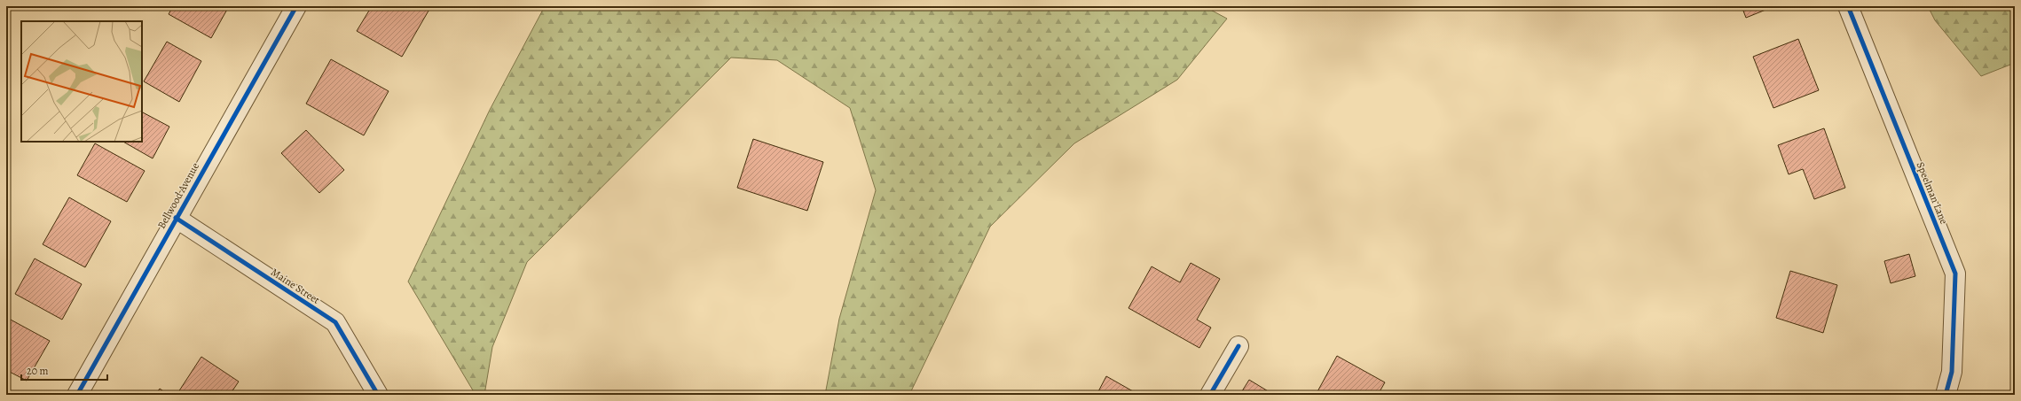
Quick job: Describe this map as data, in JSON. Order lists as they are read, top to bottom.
{
  "streets": {
    "street": ["Speelman Lane", "Bellwood Avenue", "Maine Street"]
  },
  "crossings": [
    ["Bellwood Avenue", "Maine Street"]
  ],
  "scale_bar": "20 m"
}
